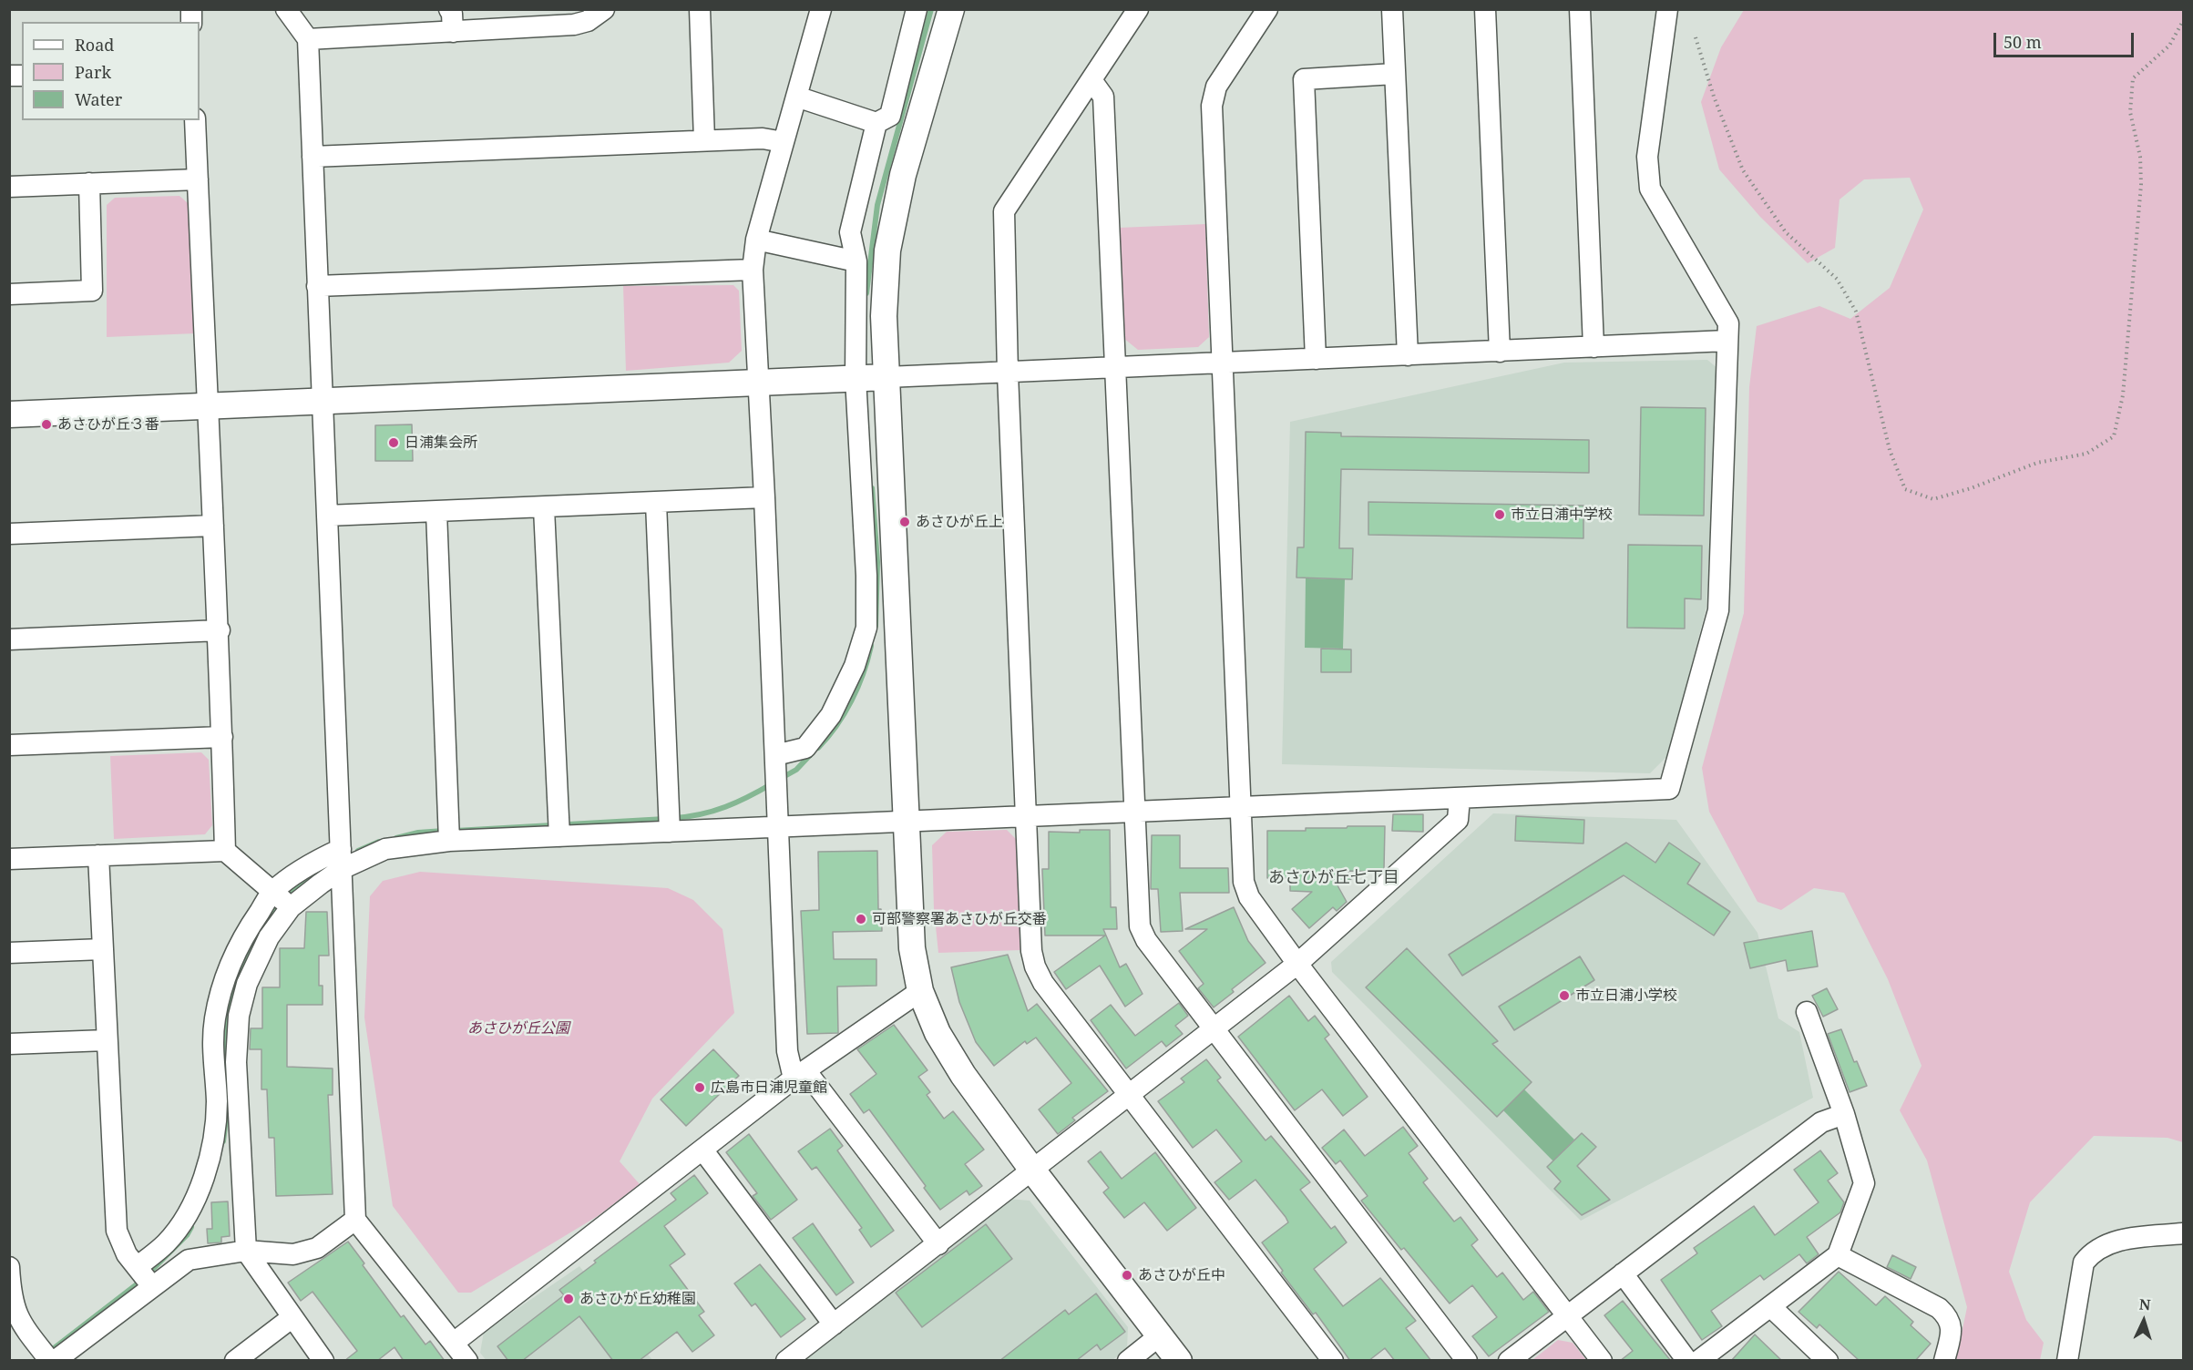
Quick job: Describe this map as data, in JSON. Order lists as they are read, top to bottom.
{
  "districts": ["あさひが丘七丁目"],
  "parks": ["あさひが丘公園"],
  "places": [
    "あさひが丘３番",
    "日浦集会所",
    "市立日浦中学校",
    "あさひが丘上",
    "可部警察署あさひが丘交番",
    "市立日浦小学校",
    "広島市日浦児童館",
    "あさひが丘中",
    "あさひが丘幼稚園"
  ],
  "legend": ["Road", "Park", "Water"],
  "scale_bar": "50 m",
  "north": "top"
}
